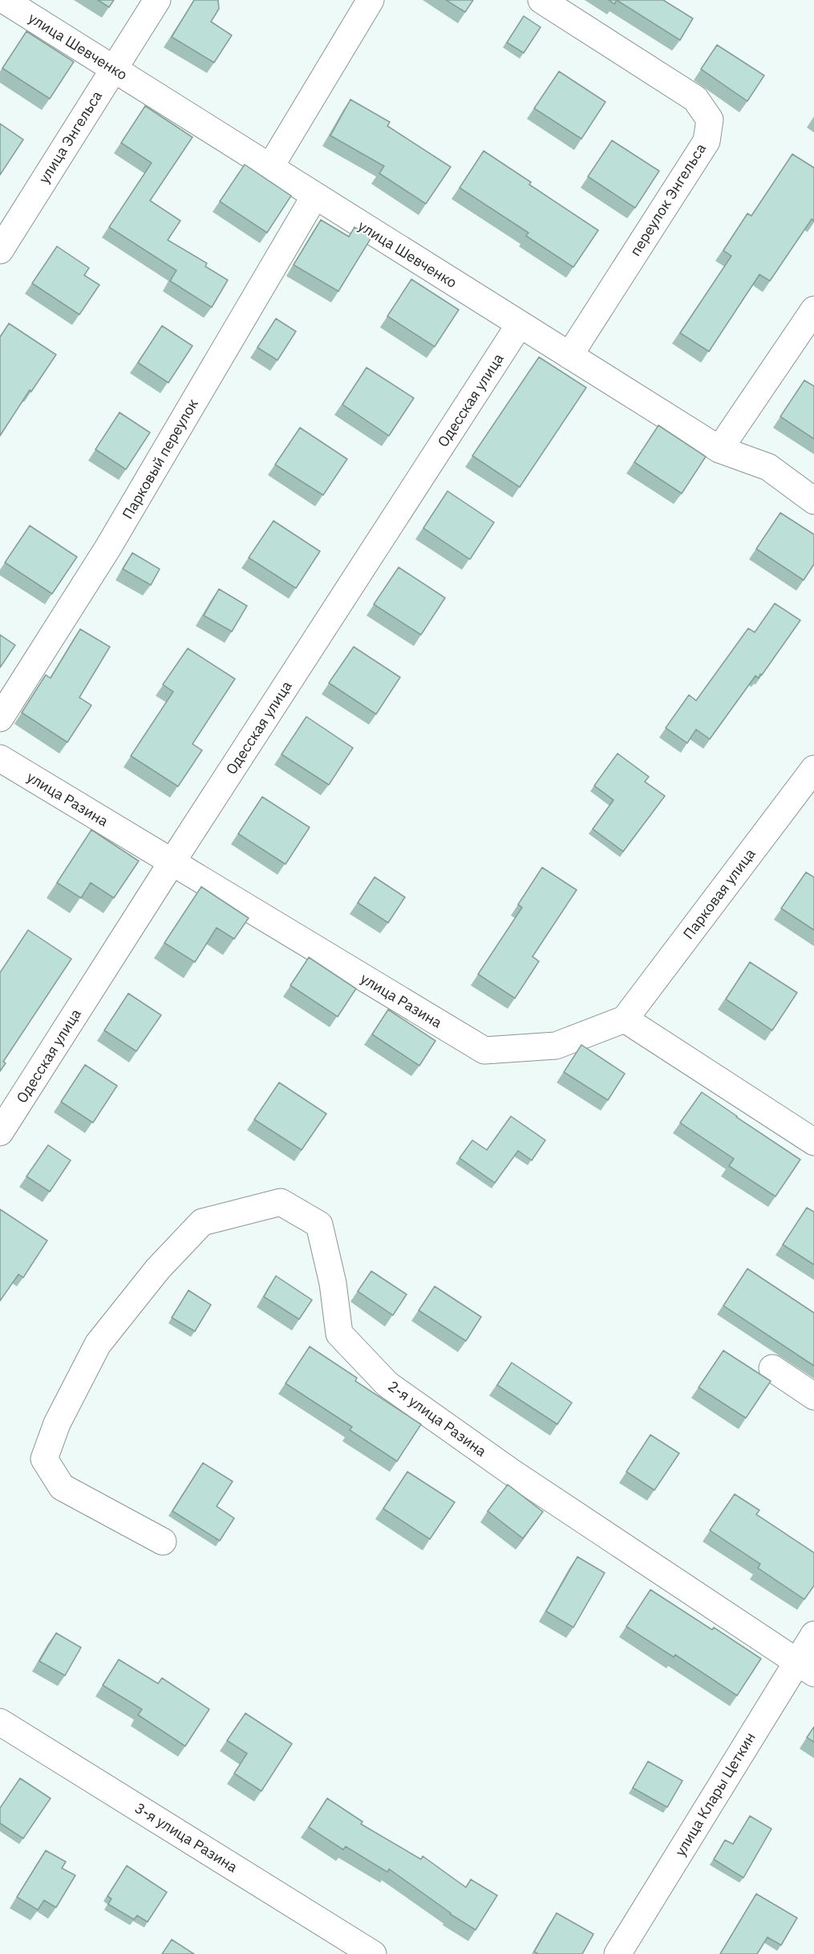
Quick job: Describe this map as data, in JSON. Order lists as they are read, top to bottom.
{
  "streets": {
    "street": [
      "улица Шевченко",
      "улица Энгельса",
      "переулок Энгельса",
      "Одесская улица",
      "Парковый переулок",
      "улица Разина",
      "Парковая улица",
      "2-я улица Разина",
      "улица Клары Цеткин",
      "3-я улица Разина"
    ]
  },
  "crossings": [
    ["улица Шевченко", "улица Энгельса"],
    ["улица Шевченко", "переулок Энгельса"],
    ["улица Шевченко", "Одесская улица"],
    ["улица Шевченко", "Парковый переулок"],
    ["Одесская улица", "улица Разина"],
    ["улица Разина", "Парковая улица"],
    ["2-я улица Разина", "улица Клары Цеткин"]
  ]
}
